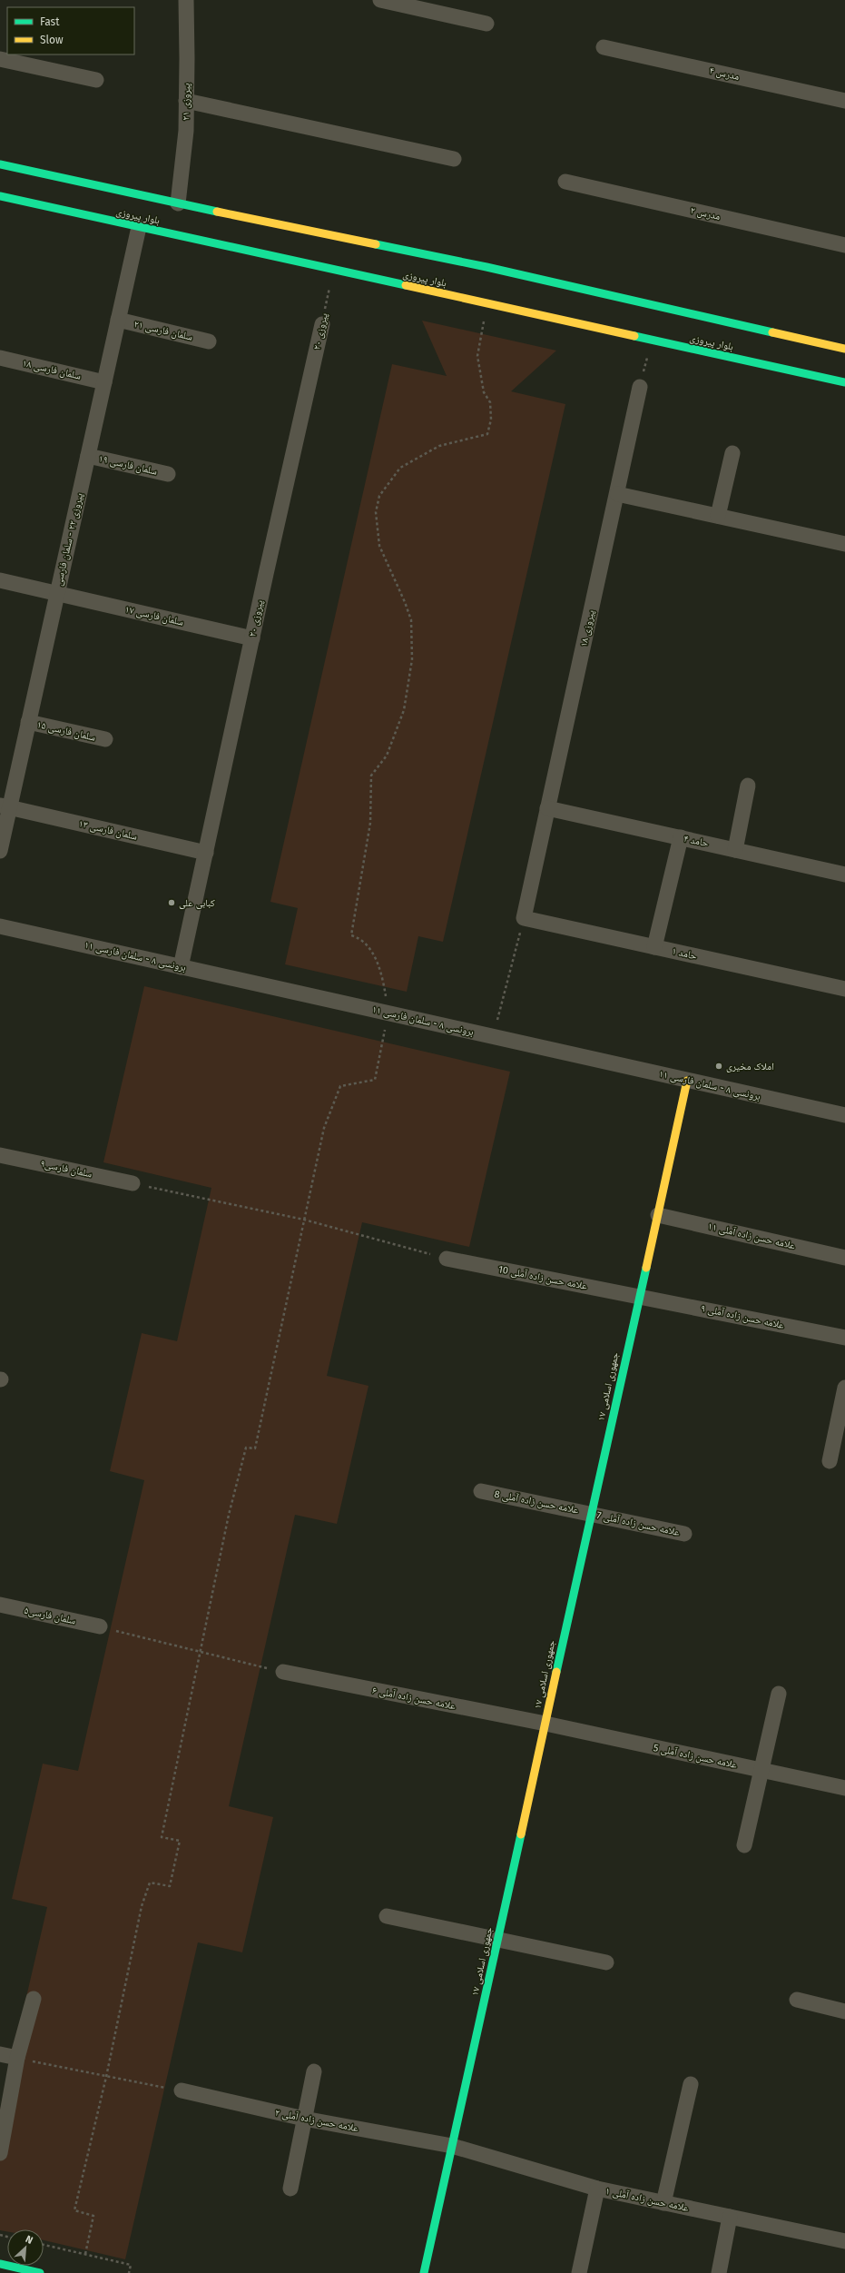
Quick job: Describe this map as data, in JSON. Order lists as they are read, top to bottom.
{
  "streets": {
    "street": [
      "مدرس ۴",
      "پیروزی ۲۱",
      "مدرس ۲",
      "بلوار پیروزی",
      "سلمان فارسی ۲۱",
      "پیروزی ۲۰",
      "سلمان فارسی ۱۸",
      "سلمان فارسی ۱۹",
      "پیروزی ۲۲ - سلمان فارسی",
      "سلمان فارسی ۱۷",
      "پیروزی ۱۸",
      "سلمان فارسی ۱۵",
      "سلمان فارسی ۱۳",
      "حامد ۴",
      "حامد ۱",
      "برونسی ۸ - سلمان فارسی ۱۱",
      "سلمان فارسی۹",
      "علامه حسن زاده آملی ۱۱",
      "علامه حسن زاده آملی 10",
      "علامه حسن زاده آملی ۹",
      "جمهوری اسلامی ۱۷",
      "علامه حسن زاده آملی 8",
      "علامه حسن زاده آملی 7",
      "سلمان فارسی۵",
      "علامه حسن زاده آملی ۶",
      "علامه حسن زاده آملی 5",
      "علامه حسن زاده آملی ۲",
      "علامه حسن زاده آملی ۱"
    ]
  },
  "crossings": [
    ["پیروزی ۲۱", "بلوار پیروزی"],
    ["بلوار پیروزی", "پیروزی ۲۰"],
    ["بلوار پیروزی", "پیروزی ۲۲ - سلمان فارسی"],
    ["سلمان فارسی ۲۱", "پیروزی ۲۲ - سلمان فارسی"],
    ["پیروزی ۲۰", "سلمان فارسی ۱۷"],
    ["پیروزی ۲۰", "سلمان فارسی ۱۳"],
    ["پیروزی ۲۰", "برونسی ۸ - سلمان فارسی ۱۱"],
    ["سلمان فارسی ۱۸", "پیروزی ۲۲ - سلمان فارسی"],
    ["سلمان فارسی ۱۹", "پیروزی ۲۲ - سلمان فارسی"],
    ["پیروزی ۲۲ - سلمان فارسی", "سلمان فارسی ۱۷"],
    ["پیروزی ۲۲ - سلمان فارسی", "سلمان فارسی ۱۵"],
    ["پیروزی ۲۲ - سلمان فارسی", "سلمان فارسی ۱۳"],
    ["پیروزی ۱۸", "حامد ۴"],
    ["پیروزی ۱۸", "حامد ۱"],
    ["برونسی ۸ - سلمان فارسی ۱۱", "جمهوری اسلامی ۱۷"],
    ["علامه حسن زاده آملی ۱۱", "جمهوری اسلامی ۱۷"],
    ["علامه حسن زاده آملی 10", "علامه حسن زاده آملی ۹"],
    ["علامه حسن زاده آملی 10", "جمهوری اسلامی ۱۷"],
    ["علامه حسن زاده آملی ۹", "جمهوری اسلامی ۱۷"],
    ["جمهوری اسلامی ۱۷", "علامه حسن زاده آملی 8"],
    ["جمهوری اسلامی ۱۷", "علامه حسن زاده آملی 7"],
    ["جمهوری اسلامی ۱۷", "علامه حسن زاده آملی ۶"],
    ["جمهوری اسلامی ۱۷", "علامه حسن زاده آملی 5"],
    ["جمهوری اسلامی ۱۷", "علامه حسن زاده آملی ۲"],
    ["جمهوری اسلامی ۱۷", "علامه حسن زاده آملی ۱"],
    ["علامه حسن زاده آملی 8", "علامه حسن زاده آملی 7"],
    ["علامه حسن زاده آملی ۶", "علامه حسن زاده آملی 5"],
    ["علامه حسن زاده آملی ۲", "علامه حسن زاده آملی ۱"]
  ],
  "places": ["کبابی علی", "املاک مخیری"],
  "legend": ["Fast", "Slow"],
  "north": "top right"
}
